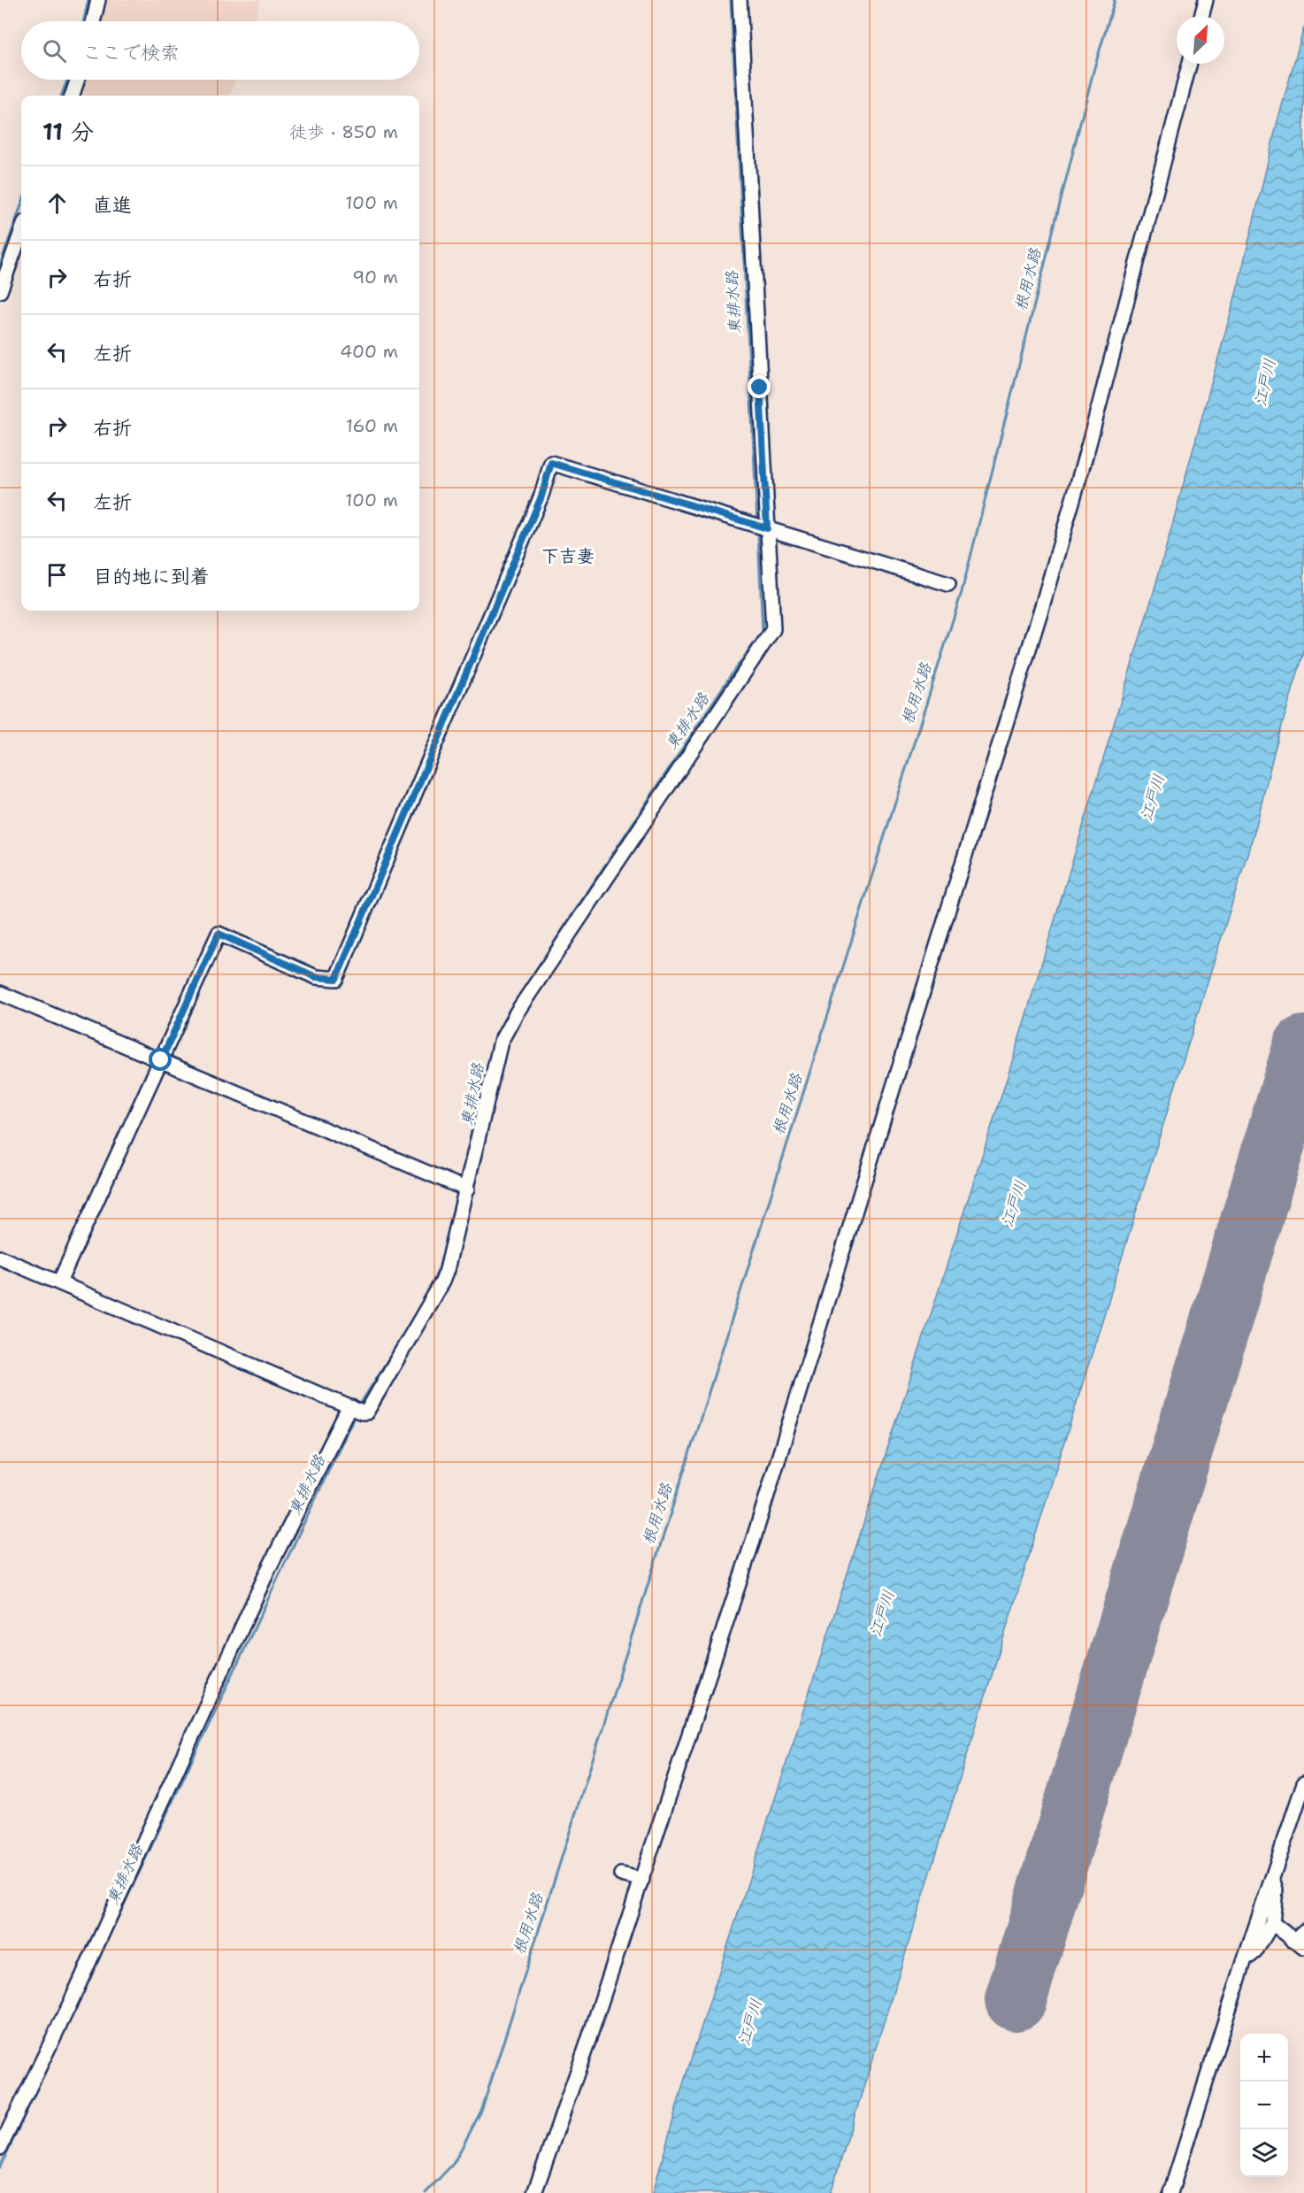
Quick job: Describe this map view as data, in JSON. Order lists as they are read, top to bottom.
{
  "districts": ["下吉妻"],
  "water": ["根用水路", "東排水路", "江戸川"],
  "north": "top right",
  "page": {
    "search": "ここで検索",
    "heading": ["11 分", "徒歩 · 850 m"],
    "list": [
      ["直進", "100 m"],
      ["右折", "90 m"],
      ["左折", "400 m"],
      ["右折", "160 m"],
      ["左折", "100 m"],
      "目的地に到着"
    ],
    "map_buttons": ["+", "−"]
  }
}
